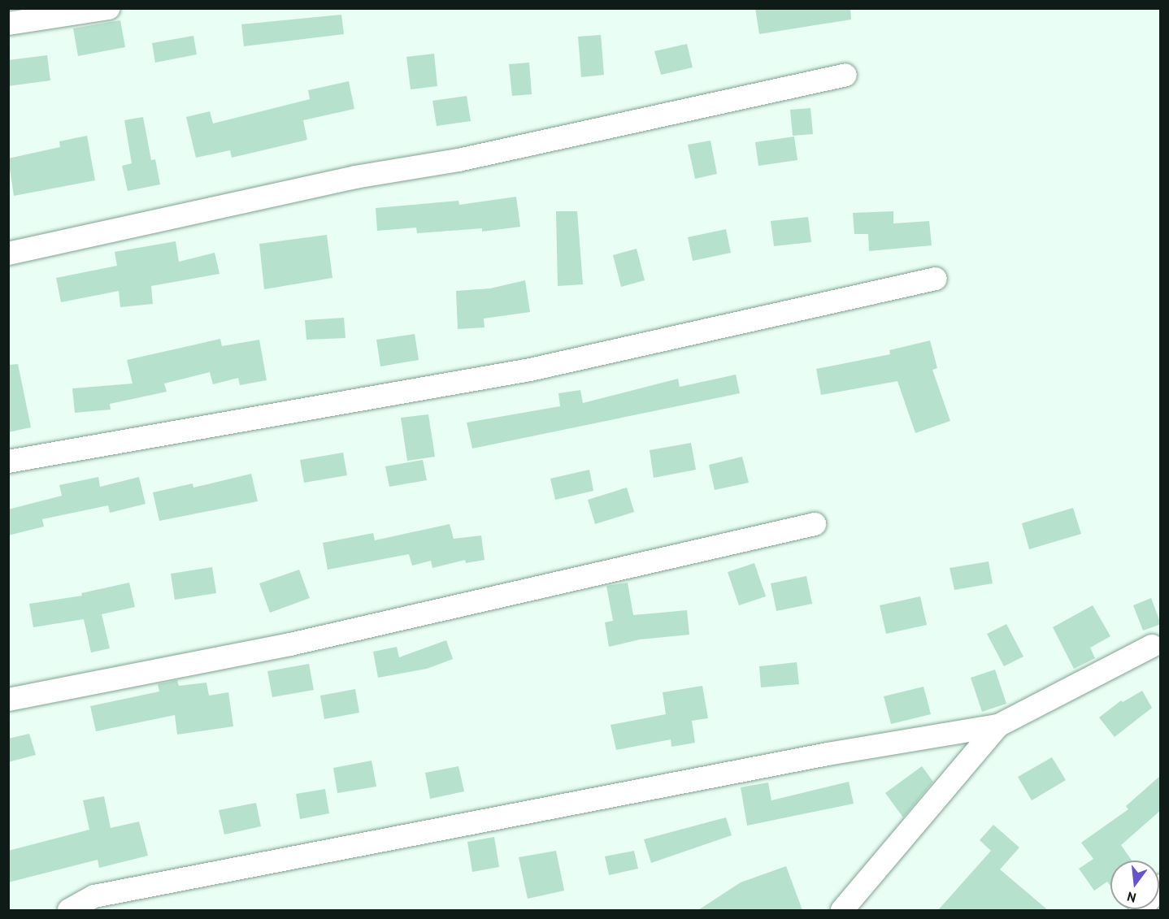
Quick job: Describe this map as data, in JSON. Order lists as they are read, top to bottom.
{
  "north": "bottom"
}
